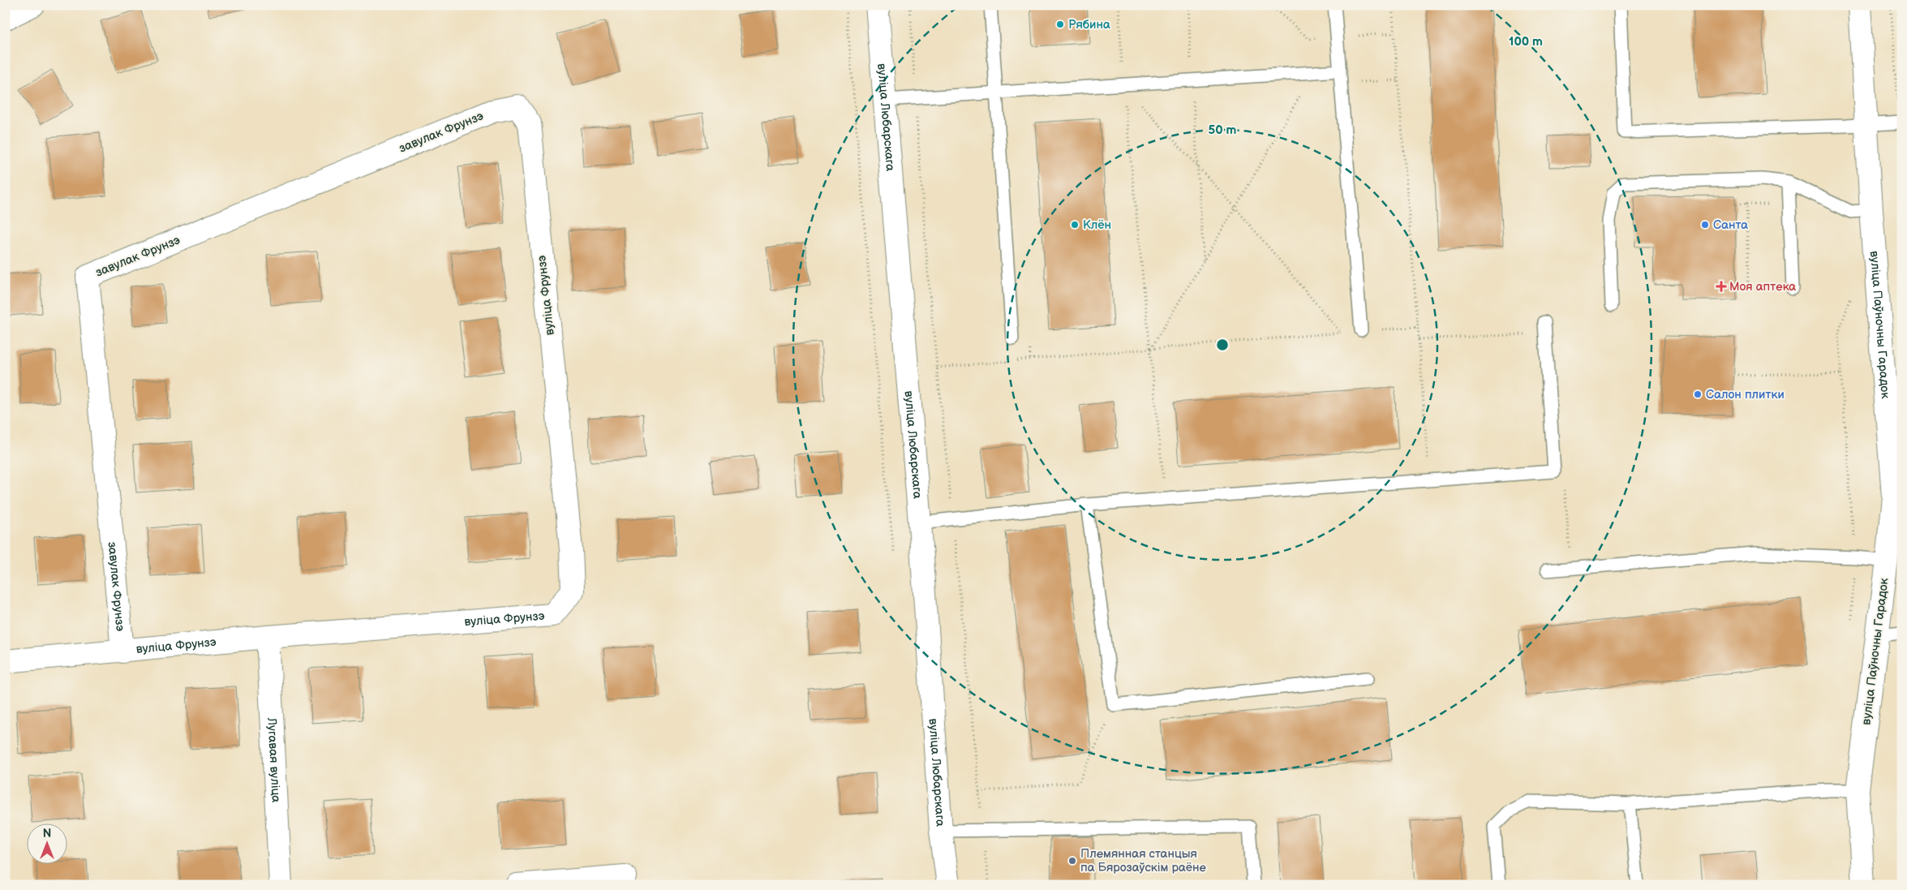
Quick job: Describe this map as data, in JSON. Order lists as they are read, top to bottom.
{
  "streets": {
    "street": [
      "вуліца Любарскага",
      "завулак Фрунзэ",
      "вуліца Фрунзэ",
      "вуліца Паўночны Гарадок",
      "Лугавая вуліца"
    ]
  },
  "crossings": [
    ["завулак Фрунзэ", "вуліца Фрунзэ"],
    ["вуліца Фрунзэ", "Лугавая вуліца"]
  ],
  "places": {
    "other": [
      "Рябина",
      "Клён",
      "Санта",
      "Салон плитки",
      "Племянная станцыя па Бярозаўскім раёне"
    ],
    "health": ["Моя аптека"]
  },
  "north": "top",
  "rings": ["100 m", "50 m"]
}
